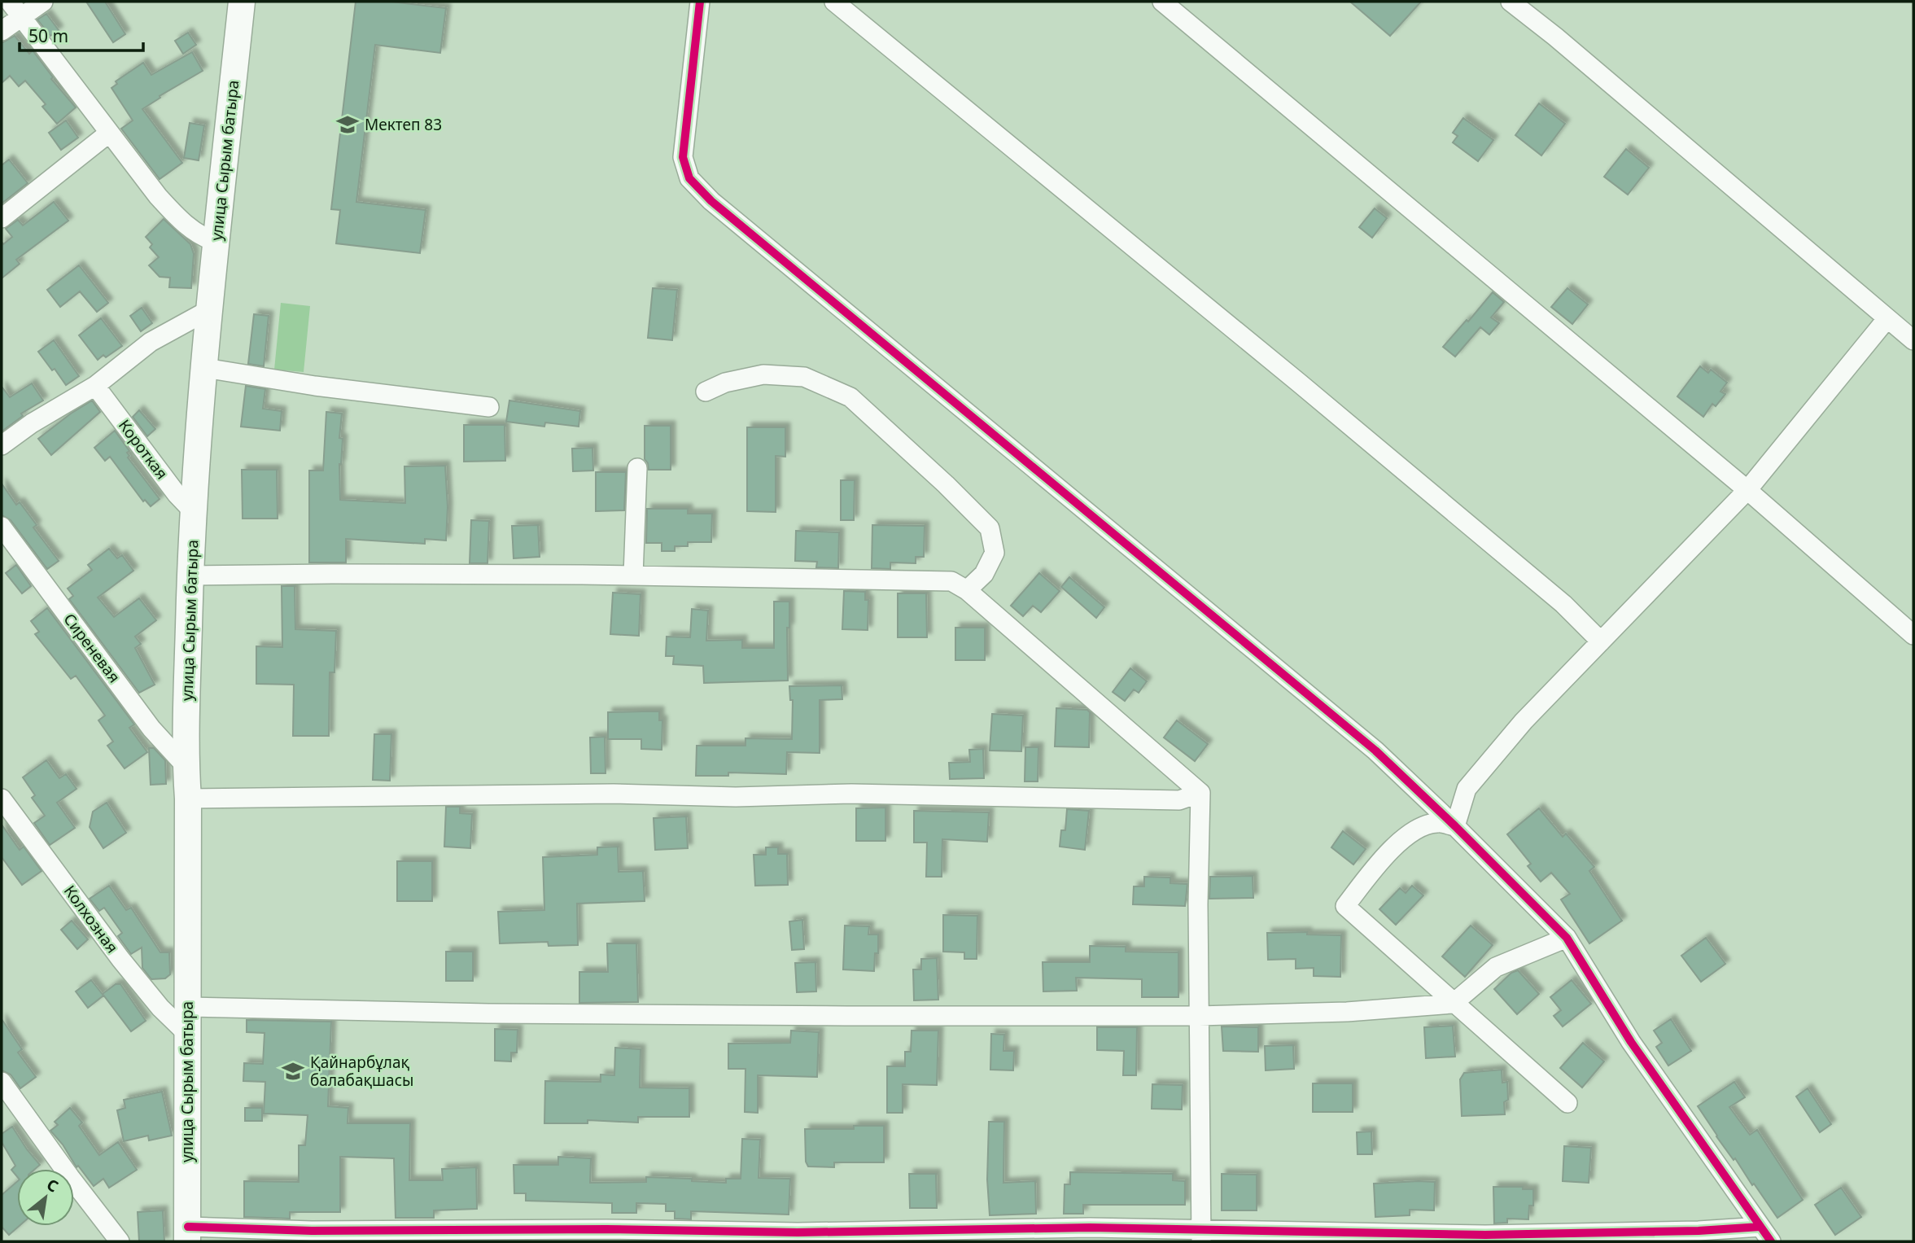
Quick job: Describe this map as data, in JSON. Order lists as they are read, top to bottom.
{
  "streets": {
    "street": [
      "улица Сырым батыра",
      "Короткая",
      "Сиреневая",
      "Колхозная"
    ]
  },
  "crossings": [
    ["улица Сырым батыра", "Короткая"],
    ["улица Сырым батыра", "Сиреневая"],
    ["улица Сырым батыра", "Колхозная"]
  ],
  "places": {
    "school or university": ["Мектеп 83", "Қайнарбұлақ балабақшасы"]
  },
  "scale_bar": "50 m",
  "north": "top right"
}
